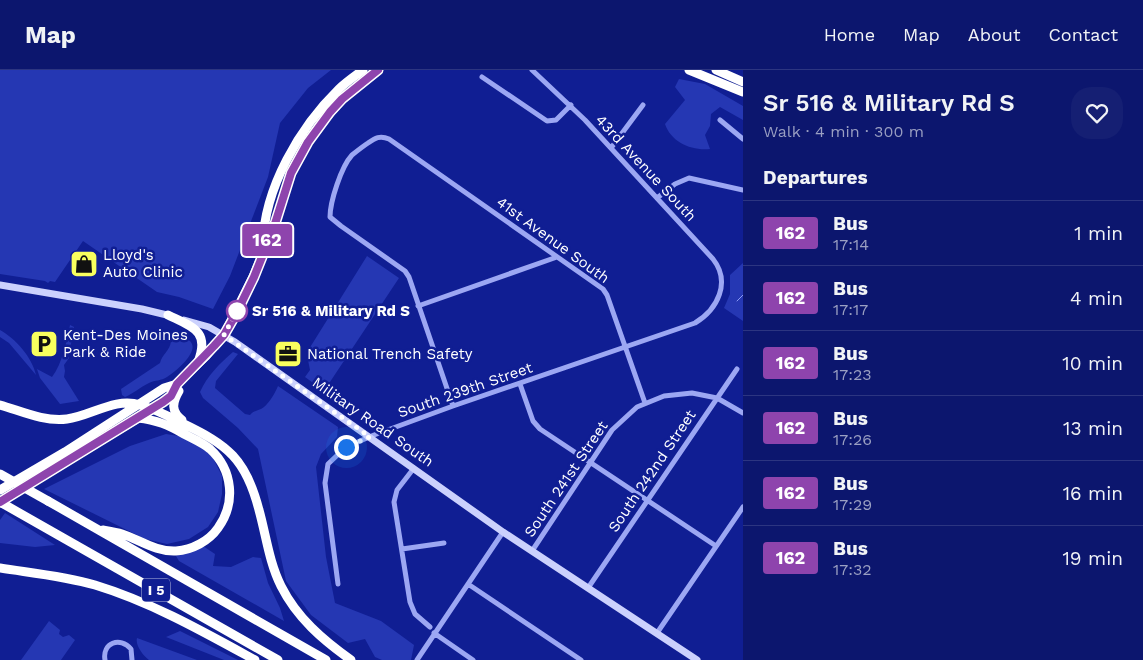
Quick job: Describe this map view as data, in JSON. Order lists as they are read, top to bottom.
{
  "streets": {
    "highway": ["I 5"],
    "main road": ["Military Road South"],
    "street": [
      "43rd Avenue South",
      "41st Avenue South",
      "South 239th Street",
      "South 242nd Street",
      "South 241st Street"
    ]
  },
  "crossings": [
    ["43rd Avenue South", "South 239th Street"],
    ["41st Avenue South", "South 239th Street"],
    ["41st Avenue South", "South 241st Street"],
    ["South 239th Street", "Military Road South"],
    ["Military Road South", "South 242nd Street"],
    ["Military Road South", "South 241st Street"]
  ],
  "places": {
    "shop": ["Lloyd's Auto Clinic"],
    "other": ["Sr 516 & Military Rd S"],
    "parking": ["Kent-Des Moines Park & Ride"],
    "office": ["National Trench Safety"]
  },
  "lines": ["bus line 162"],
  "page": {
    "header": "Map",
    "nav": [
      "Home",
      "Map",
      "About",
      "Contact"
    ],
    "on_map": "162",
    "heading": [
      ["Sr 516 & Military Rd S", "Walk · 4 min · 300 m"],
      "Departures"
    ],
    "list": [
      {
        "mark": "162",
        "name": "Bus",
        "note": "17:14",
        "value": "1 min"
      },
      {
        "mark": "162",
        "name": "Bus",
        "note": "17:17",
        "value": "4 min"
      },
      {
        "mark": "162",
        "name": "Bus",
        "note": "17:23",
        "value": "10 min"
      },
      {
        "mark": "162",
        "name": "Bus",
        "note": "17:26",
        "value": "13 min"
      },
      {
        "mark": "162",
        "name": "Bus",
        "note": "17:29",
        "value": "16 min"
      },
      {
        "mark": "162",
        "name": "Bus",
        "note": "17:32",
        "value": "19 min"
      }
    ]
  }
}
